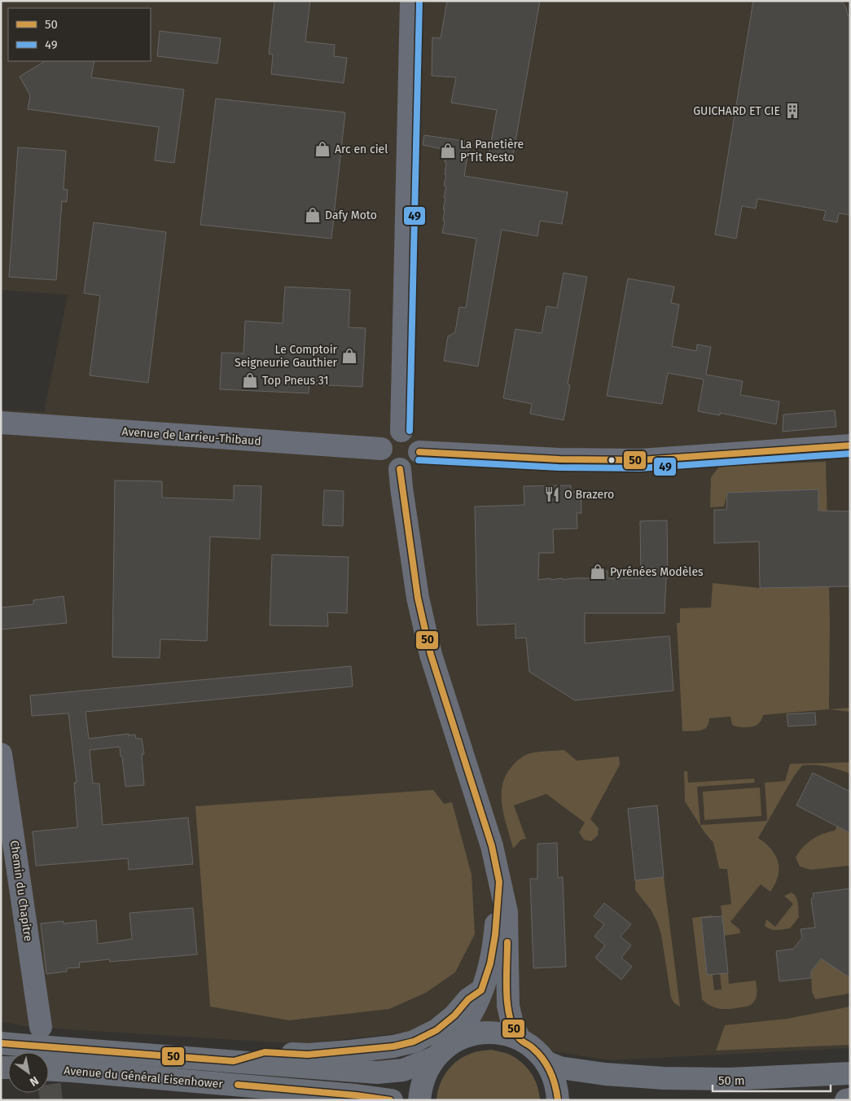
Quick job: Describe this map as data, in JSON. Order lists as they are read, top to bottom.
{
  "streets": {
    "main road": ["Avenue du Général Eisenhower"],
    "street": ["Avenue de Larrieu-Thibaud", "Chemin du Chapitre"]
  },
  "places": {
    "building": ["GUICHARD ET CIE"],
    "shop": [
      "Arc en ciel",
      "La Panetière P'Tit Resto",
      "Dafy Moto",
      "Le Comptoir Seigneurie Gauthier",
      "Top Pneus 31",
      "Pyrénées Modèles"
    ],
    "restaurant": ["O Brazero"]
  },
  "lines": ["transit line 49", "transit line 50"],
  "legend": ["50", "49"],
  "scale_bar": "50 m",
  "north": "bottom right"
}
